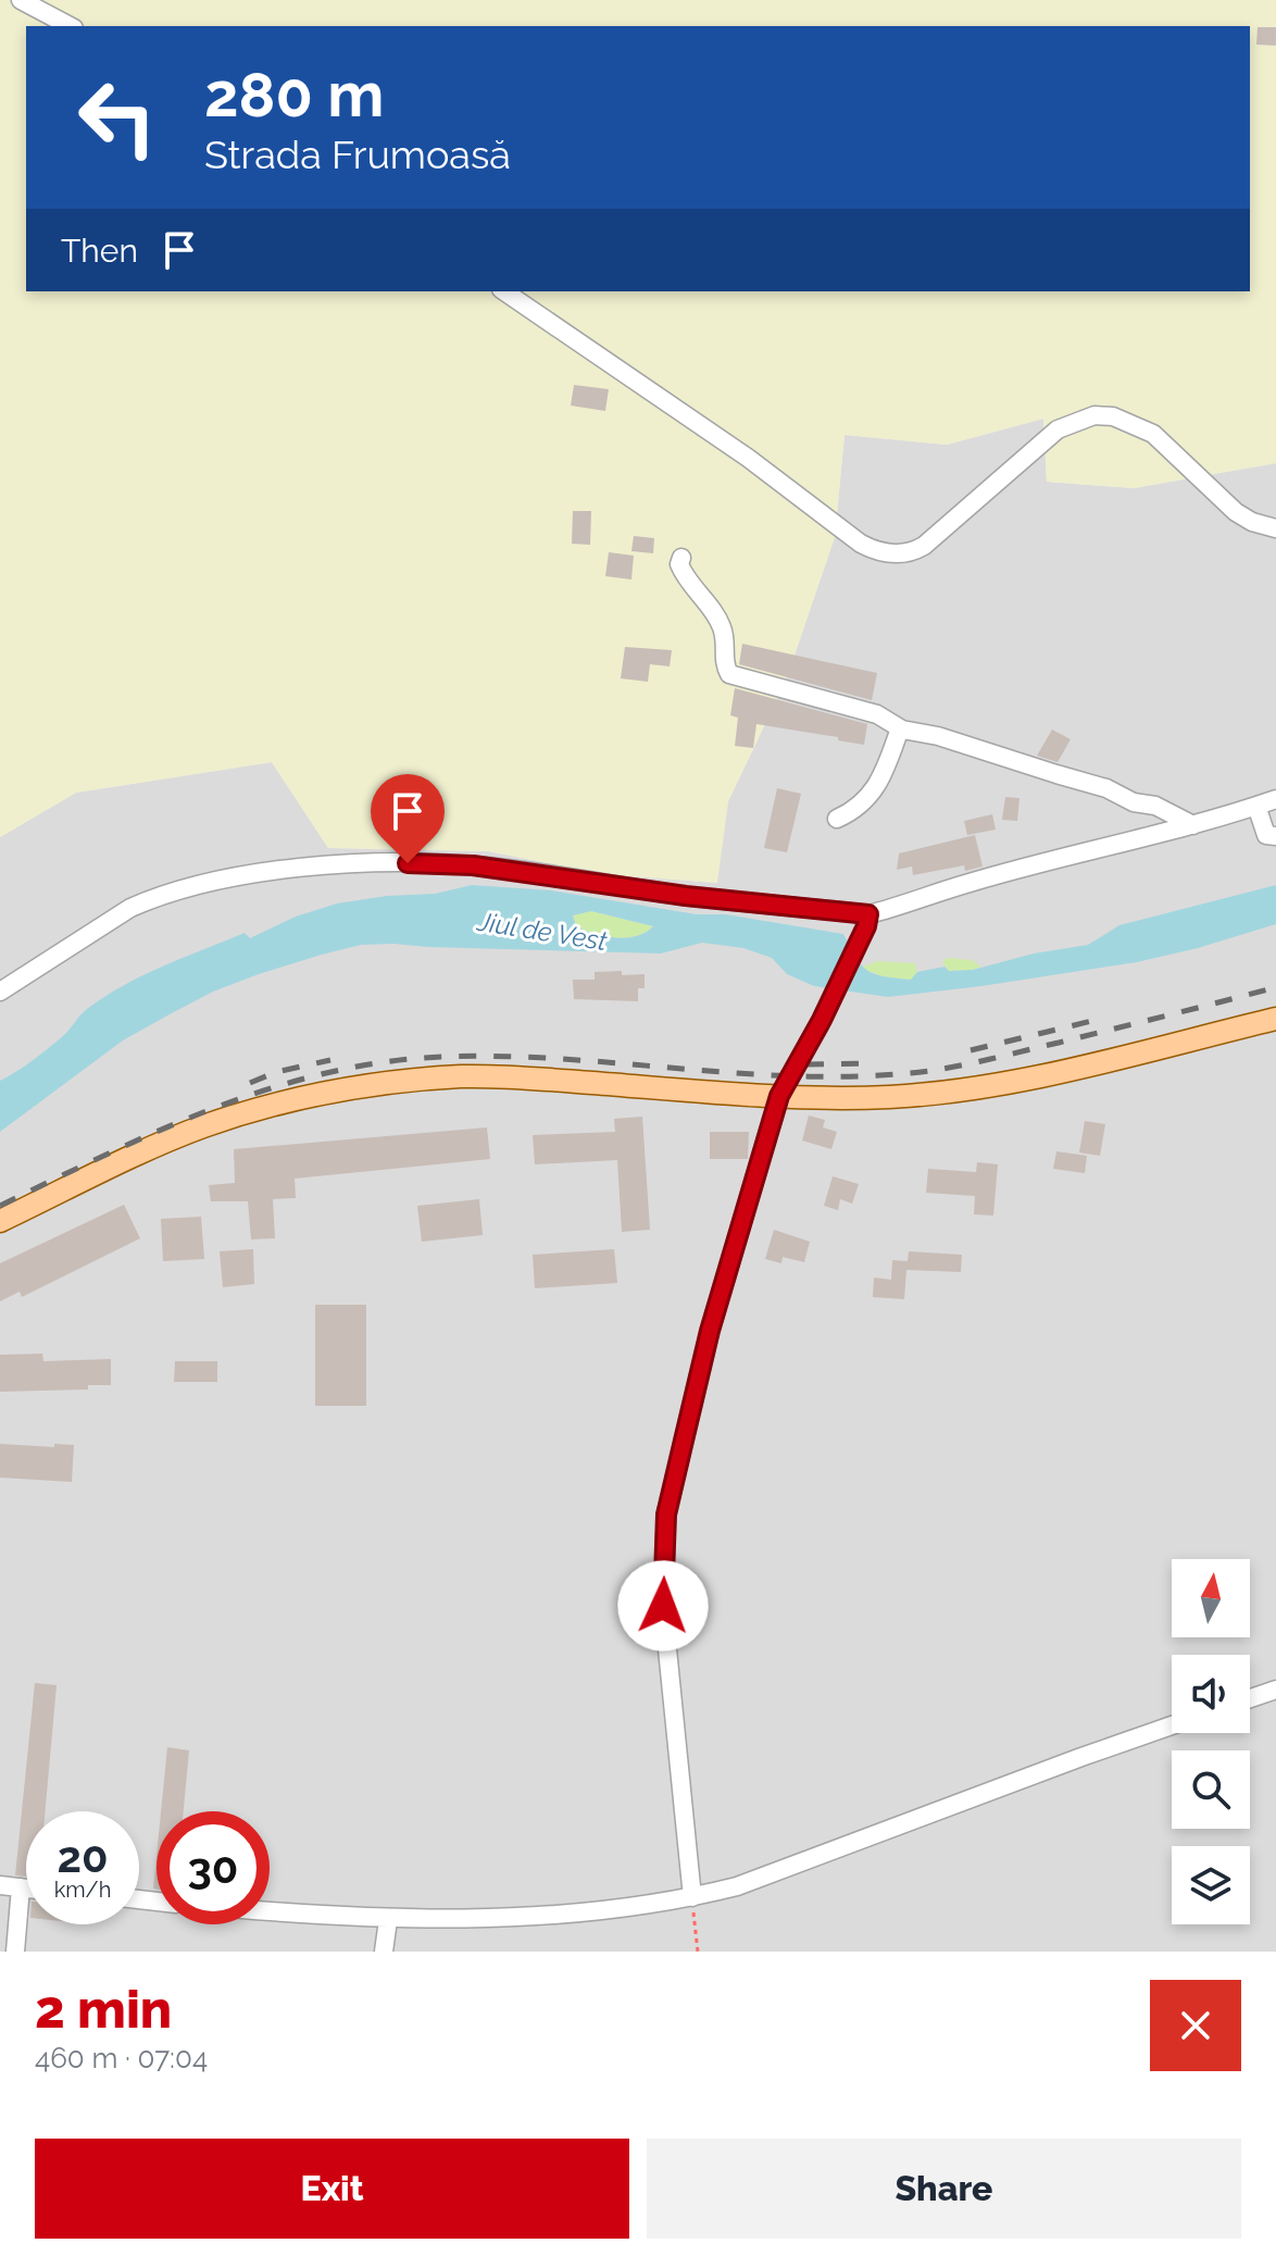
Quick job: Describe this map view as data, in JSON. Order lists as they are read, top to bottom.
{
  "water": ["Jiul de Vest"],
  "north": "top",
  "page": {
    "turn": ["280 m", "Strada Frumoasă"],
    "then": "Then",
    "speed": "20 km/h",
    "limit": "30",
    "heading": ["2 min", "460 m · 07:04"],
    "buttons": ["Exit", "Share"]
  }
}
